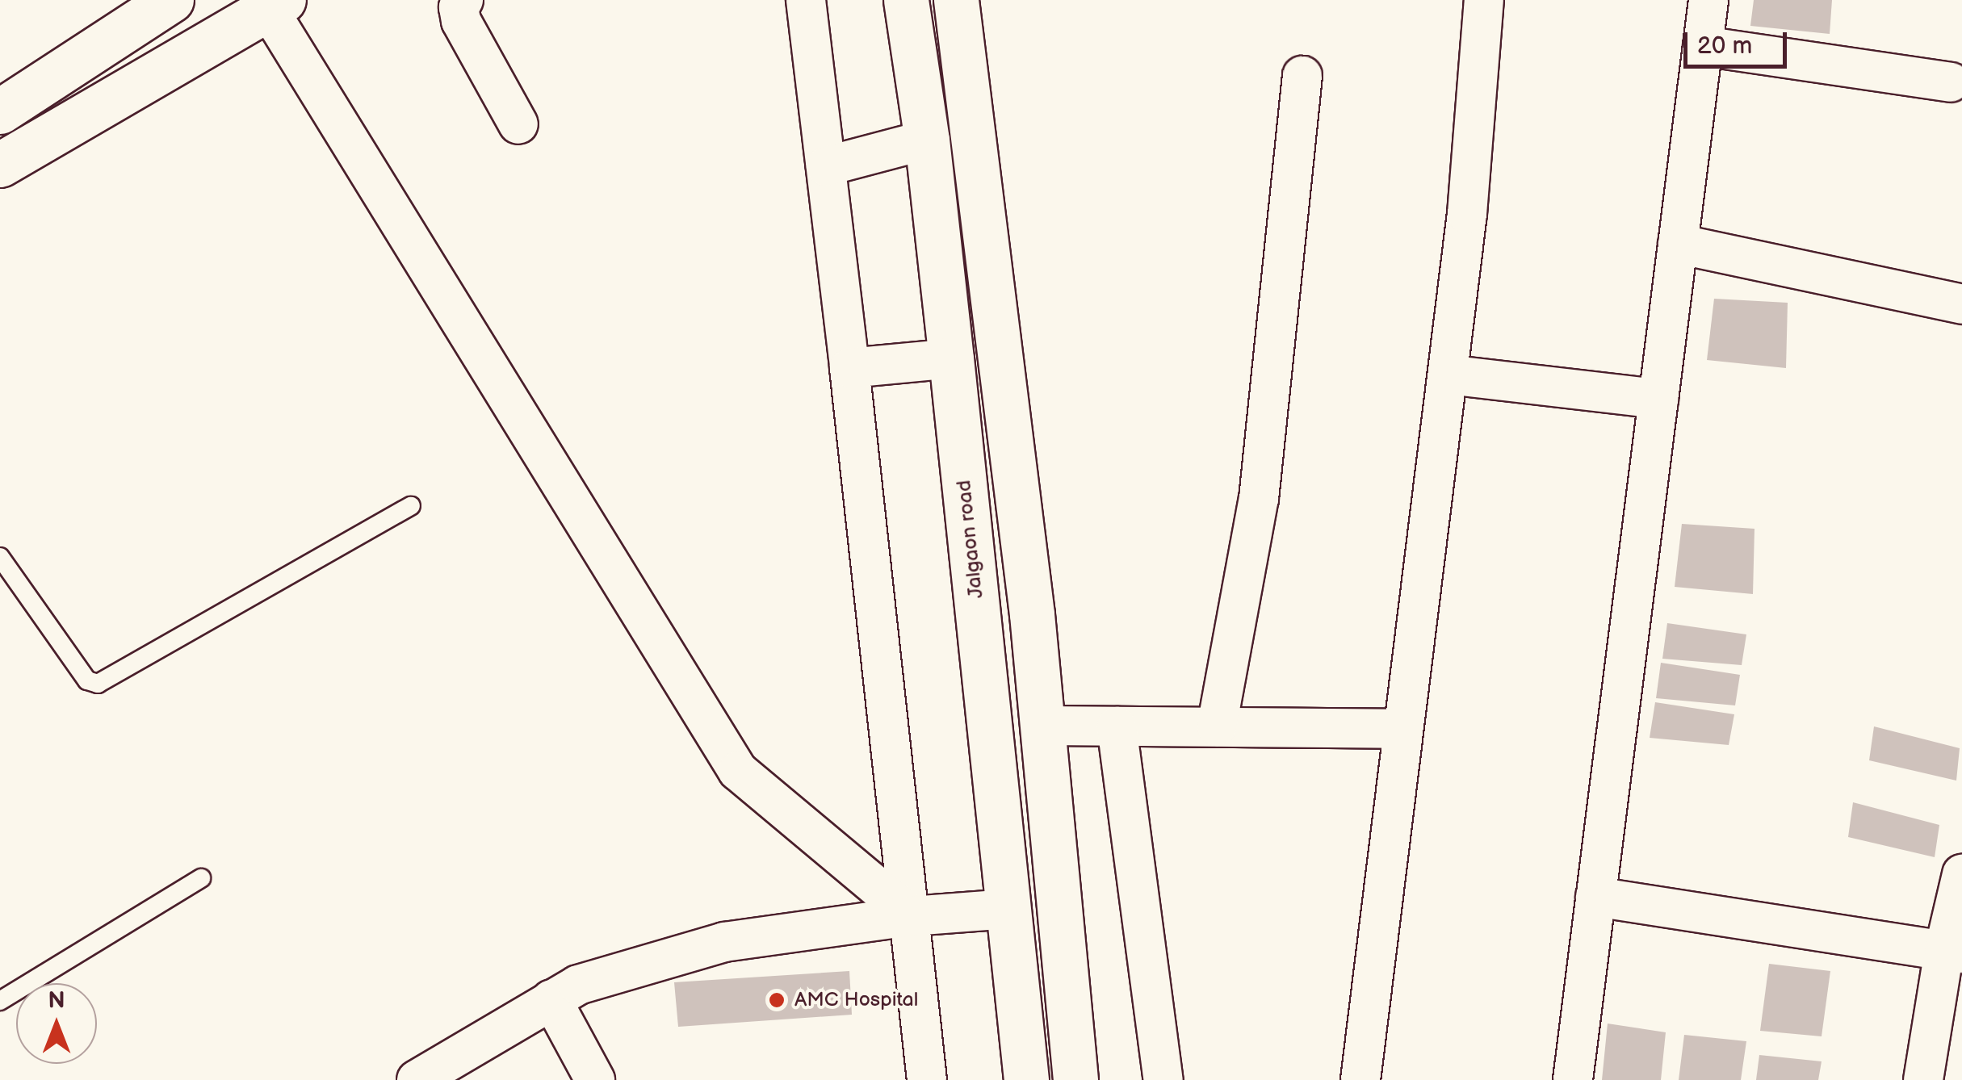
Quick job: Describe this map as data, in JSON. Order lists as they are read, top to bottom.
{
  "streets": {
    "main road": ["Jalgaon road"]
  },
  "places": ["AMC Hospital"],
  "scale_bar": "20 m",
  "north": "top"
}
